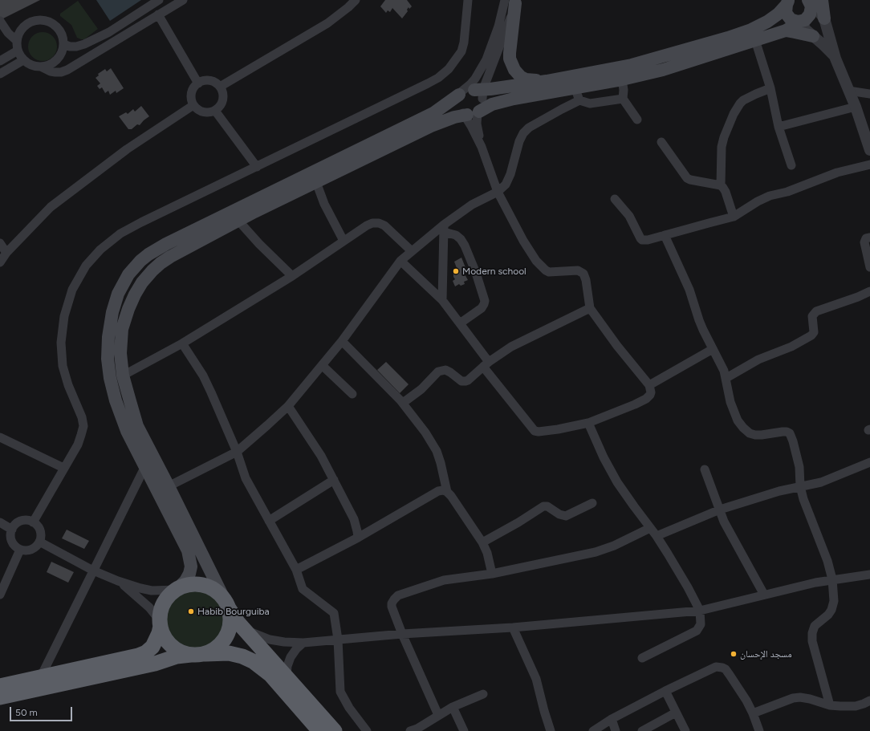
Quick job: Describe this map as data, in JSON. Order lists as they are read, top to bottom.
{
  "places": ["Modern school", "Habib Bourguiba", "مسجد الإحسان"],
  "scale_bar": "50 m"
}
